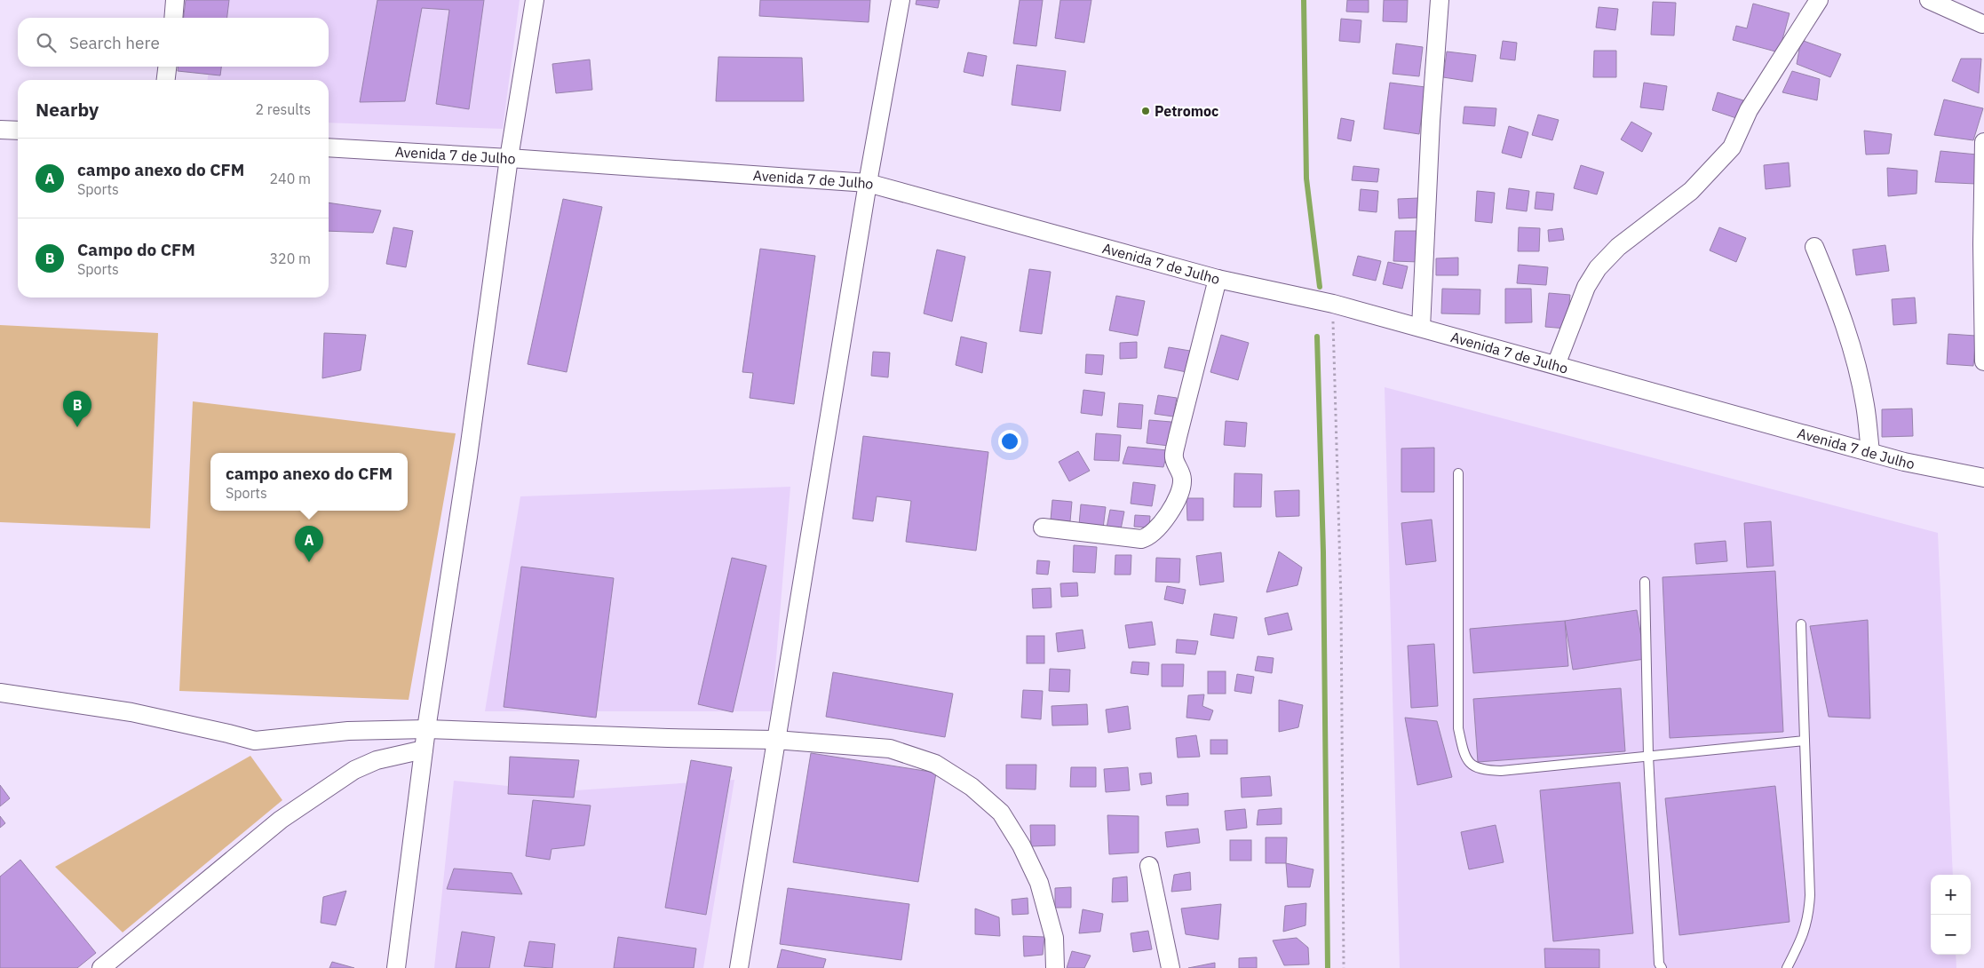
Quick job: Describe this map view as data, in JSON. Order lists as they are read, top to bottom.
{
  "streets": {
    "street": ["Avenida 7 de Julho"]
  },
  "places": ["Petromoc"],
  "page": {
    "search": "Search here",
    "heading": ["Nearby", "2 results"],
    "list": [
      {
        "mark": "A",
        "name": "campo anexo do CFM",
        "note": "Sports",
        "value": "240 m"
      },
      {
        "mark": "B",
        "name": "Campo do CFM",
        "note": "Sports",
        "value": "320 m"
      }
    ],
    "pins": ["B", "A"],
    "popup": ["campo anexo do CFM", "Sports"],
    "map_buttons": ["+", "−"]
  }
}
